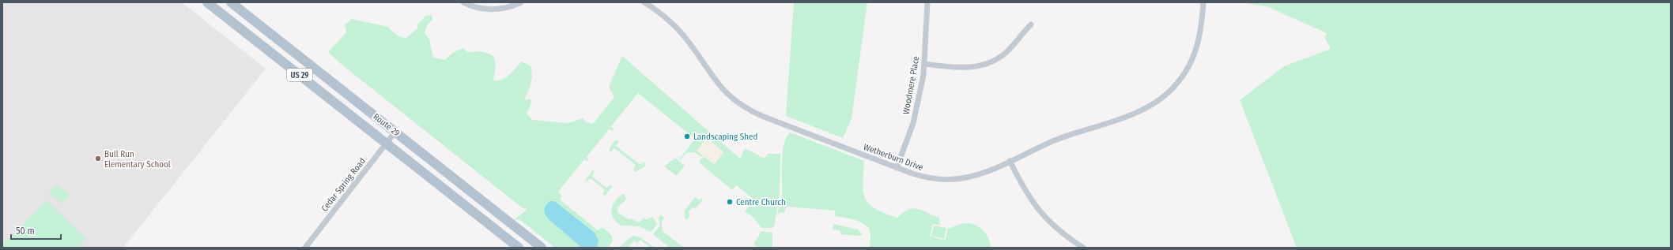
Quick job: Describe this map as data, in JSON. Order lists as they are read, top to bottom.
{
  "streets": {
    "main road": ["US 29", "Route 29"],
    "street": ["Woodmere Place", "Wetherburn Drive", "Cedar Spring Road"]
  },
  "crossings": [
    ["Woodmere Place", "Wetherburn Drive"],
    ["Route 29", "Cedar Spring Road"]
  ],
  "places": ["Landscaping Shed", "Bull Run Elementary School", "Centre Church"],
  "scale_bar": "50 m"
}
